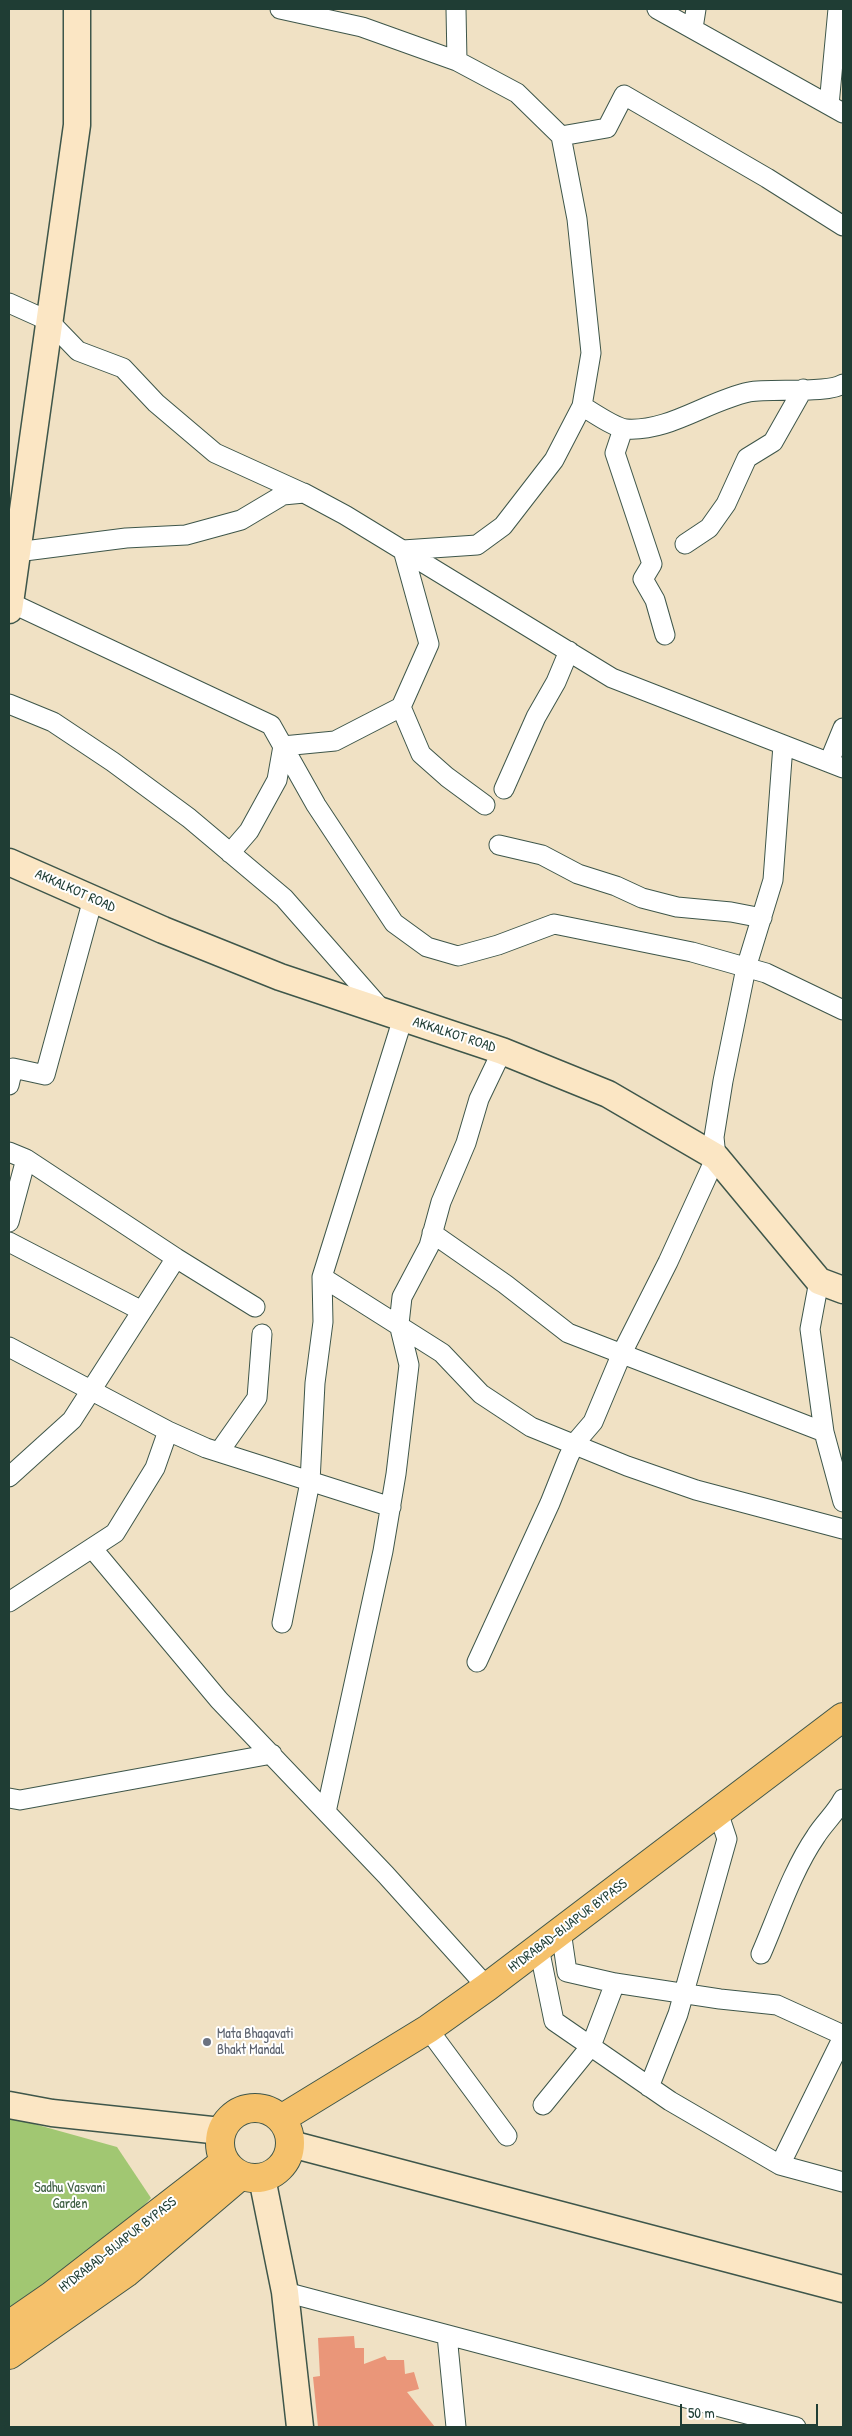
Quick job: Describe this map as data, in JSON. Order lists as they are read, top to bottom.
{
  "streets": {
    "main road": ["HYDRABAD-BIJAPUR BYPASS"],
    "street": ["AKKALKOT ROAD"]
  },
  "parks": ["Sadhu Vasvani Garden"],
  "places": ["Mata Bhagavati Bhakt Mandal"],
  "scale_bar": "50 m"
}
